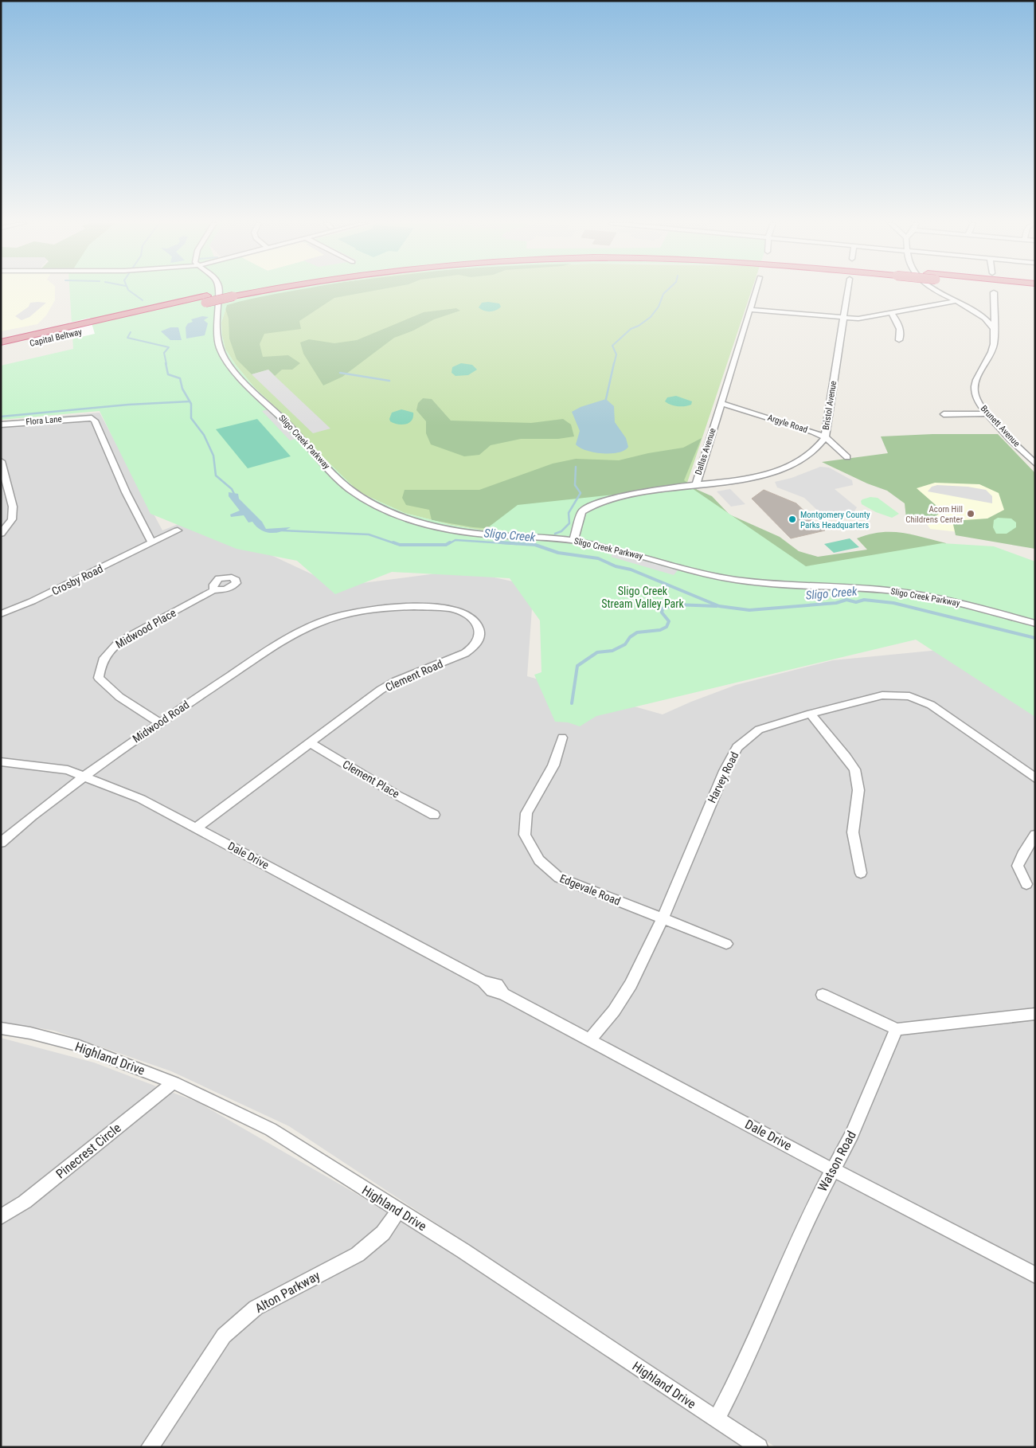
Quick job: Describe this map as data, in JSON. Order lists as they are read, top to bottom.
{
  "streets": {
    "highway": ["Capital Beltway"],
    "street": [
      "Bristol Avenue",
      "Flora Lane",
      "Argyle Road",
      "Brunett Avenue",
      "Sligo Creek Parkway",
      "Dallas Avenue",
      "Crosby Road",
      "Midwood Place",
      "Clement Road",
      "Midwood Road",
      "Harvey Road",
      "Clement Place",
      "Dale Drive",
      "Edgevale Road",
      "Highland Drive",
      "Pinecrest Circle",
      "Watson Road",
      "Alton Parkway"
    ]
  },
  "crossings": [
    ["Bristol Avenue", "Argyle Road"],
    ["Bristol Avenue", "Dallas Avenue"],
    ["Flora Lane", "Crosby Road"],
    ["Argyle Road", "Dallas Avenue"],
    ["Sligo Creek Parkway", "Dallas Avenue"],
    ["Midwood Place", "Midwood Road"],
    ["Clement Road", "Midwood Road"],
    ["Clement Road", "Clement Place"],
    ["Clement Road", "Dale Drive"],
    ["Midwood Road", "Dale Drive"],
    ["Harvey Road", "Dale Drive"],
    ["Harvey Road", "Edgevale Road"],
    ["Dale Drive", "Watson Road"],
    ["Highland Drive", "Pinecrest Circle"],
    ["Highland Drive", "Watson Road"],
    ["Highland Drive", "Alton Parkway"]
  ],
  "water": ["Sligo Creek"],
  "parks": ["Sligo Creek Stream Valley Park"],
  "places": ["Acorn Hill Childrens Center", "Montgomery County Parks Headquarters"]
}
